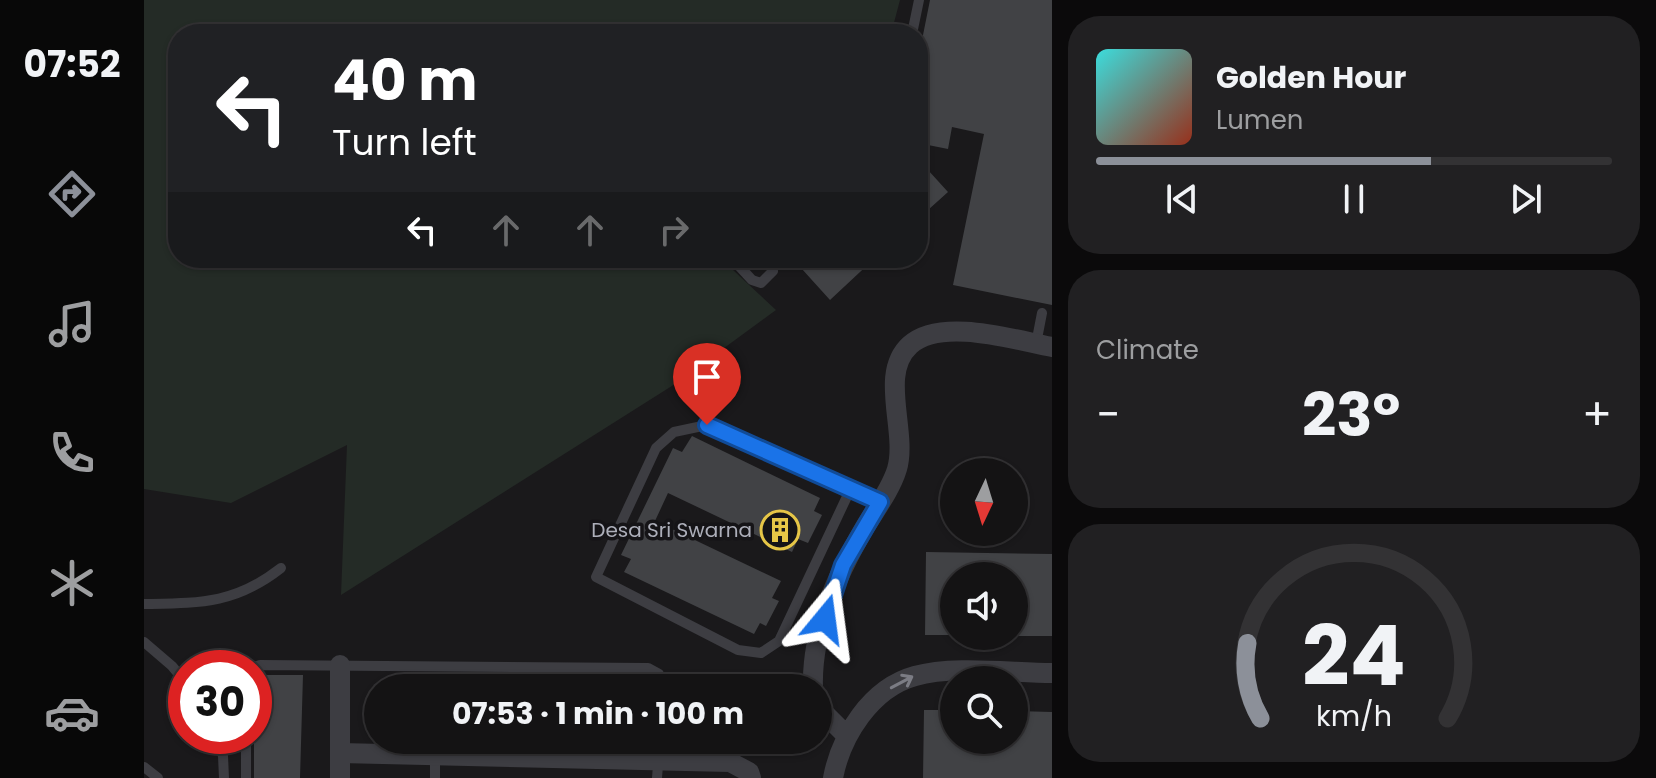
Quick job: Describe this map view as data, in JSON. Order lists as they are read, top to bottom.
{
  "places": {
    "building": ["Desa Sri Swarna"]
  },
  "north": "bottom",
  "page": {
    "tabs": "07:52",
    "turn": ["40 m", "Turn left"],
    "song": ["Golden Hour", "Lumen"],
    "tile": "Climate",
    "heat": ["−", "23°", "+"],
    "limit": "30",
    "trip": "07:53 · 1 min · 100 m",
    "gauge": ["24", "km/h"]
  }
}
